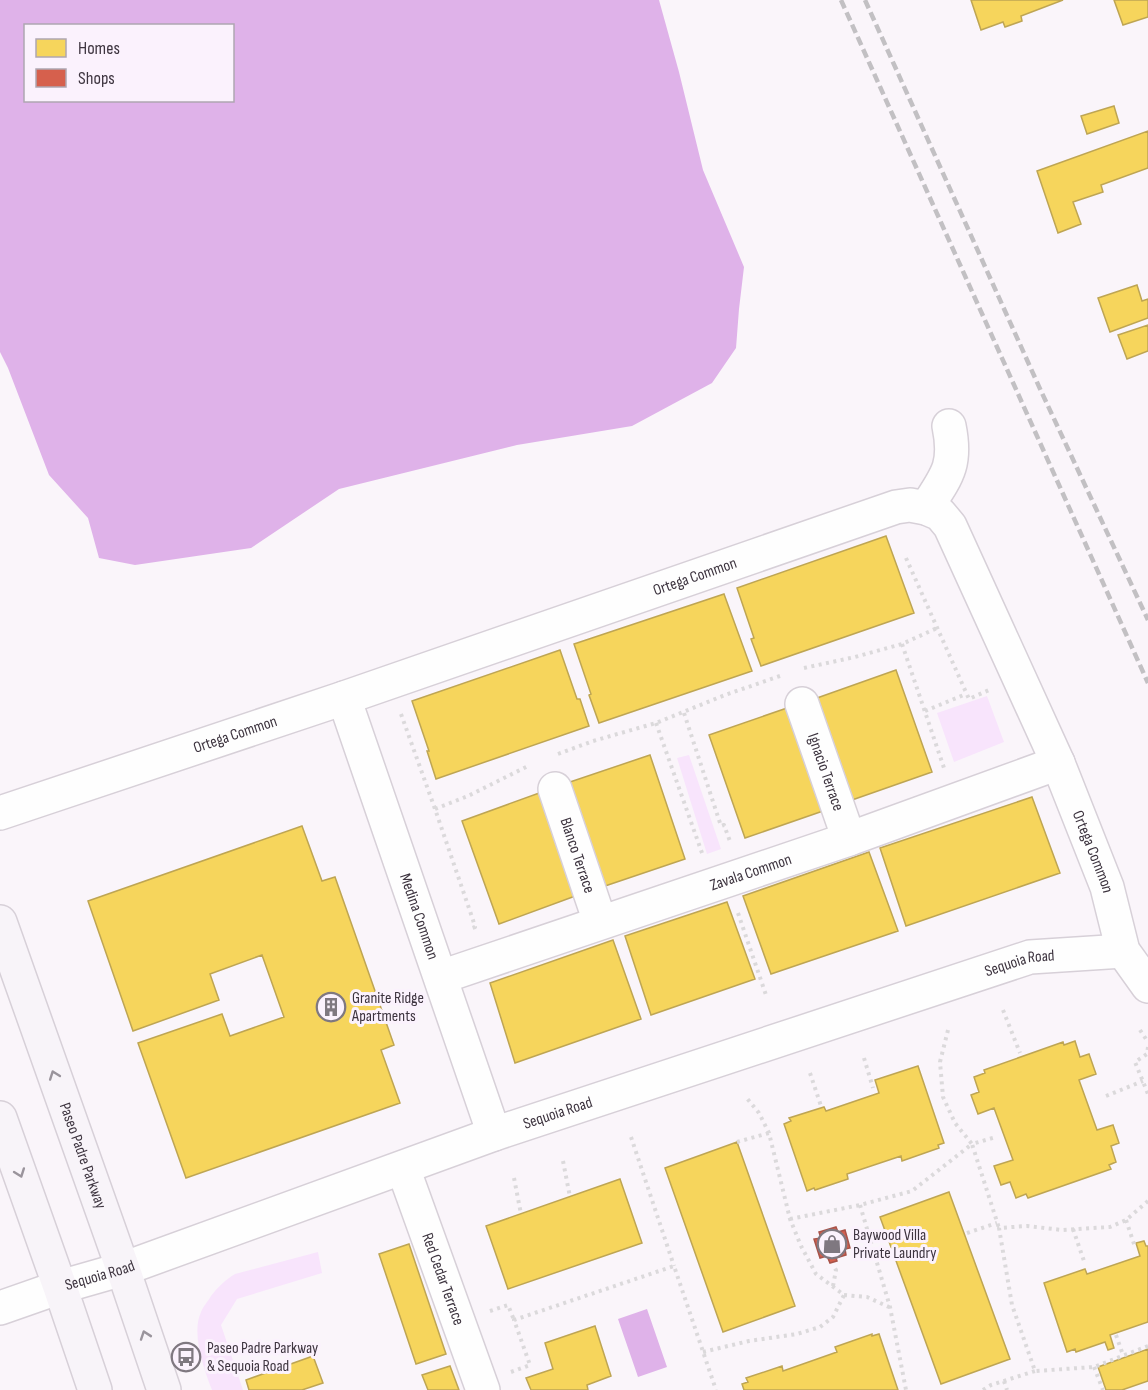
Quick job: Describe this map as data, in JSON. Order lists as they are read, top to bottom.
{
  "streets": {
    "main road": ["Paseo Padre Parkway"],
    "street": [
      "Ortega Common",
      "Ignacio Terrace",
      "Blanco Terrace",
      "Zavala Common",
      "Medina Common",
      "Sequoia Road",
      "Red Cedar Terrace"
    ]
  },
  "crossings": [
    ["Ortega Common", "Zavala Common"],
    ["Ortega Common", "Medina Common"],
    ["Ortega Common", "Sequoia Road"],
    ["Ignacio Terrace", "Zavala Common"],
    ["Blanco Terrace", "Zavala Common"],
    ["Zavala Common", "Medina Common"],
    ["Medina Common", "Sequoia Road"],
    ["Sequoia Road", "Paseo Padre Parkway"],
    ["Sequoia Road", "Red Cedar Terrace"]
  ],
  "places": {
    "building": ["Granite Ridge Apartments"],
    "shop": ["Baywood Villa Private Laundry"],
    "bus stop": ["Paseo Padre Parkway & Sequoia Road"]
  },
  "legend": ["Homes", "Shops"]
}
